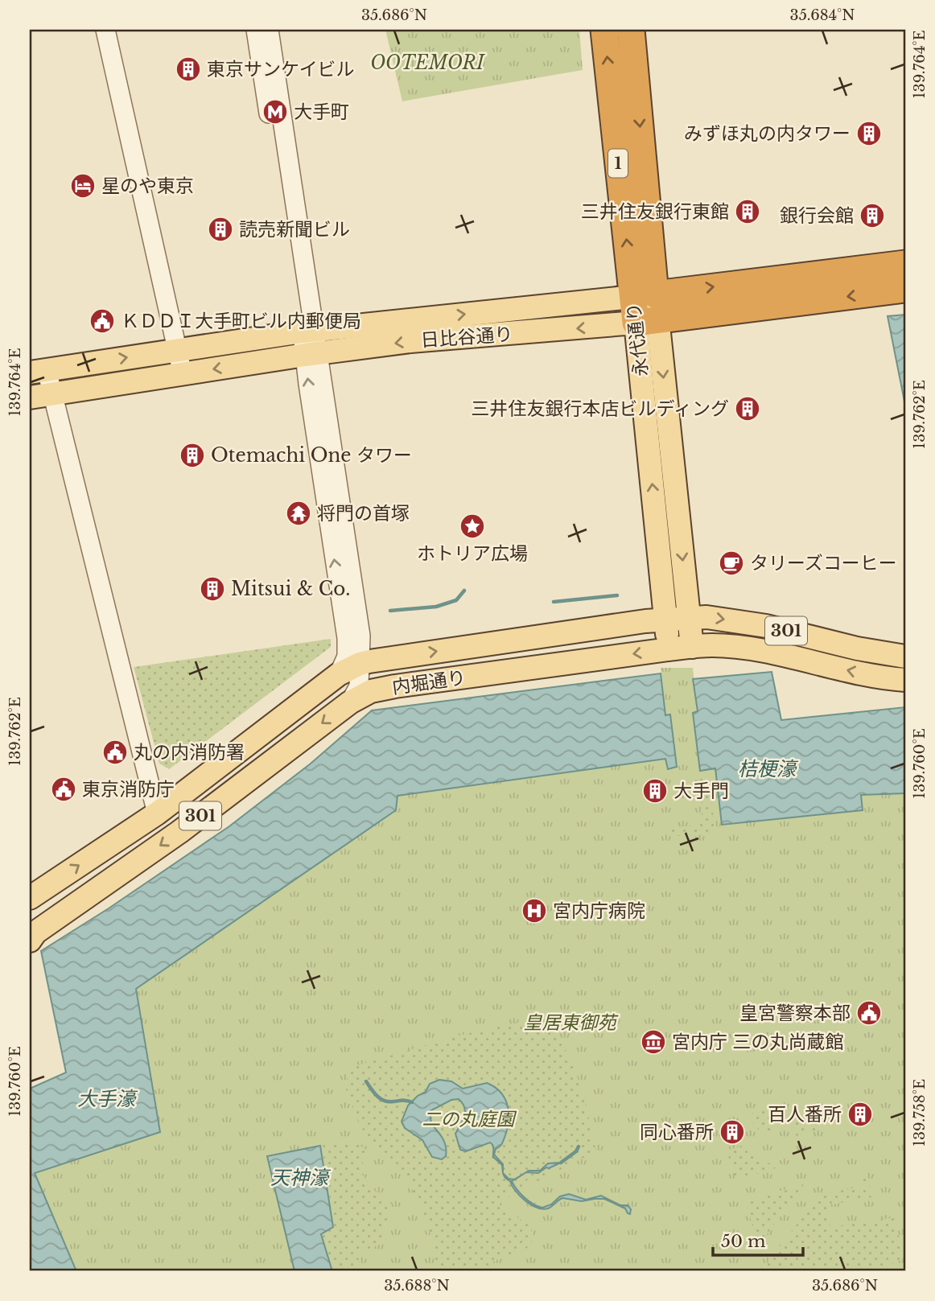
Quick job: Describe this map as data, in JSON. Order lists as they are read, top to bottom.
{
  "streets": {
    "highway": ["1", "日比谷通り", "永代通り"],
    "main road": ["301", "内堀通り"]
  },
  "crossings": [
    ["日比谷通り", "永代通り"],
    ["永代通り", "内堀通り"]
  ],
  "water": ["桔梗濠", "大手濠", "天神濠"],
  "parks": ["OOTEMORI", "皇居東御苑", "二の丸庭園"],
  "places": {
    "building": [
      "東京サンケイビル",
      "みずほ丸の内タワー",
      "三井住友銀行東館",
      "銀行会館",
      "読売新聞ビル",
      "三井住友銀行本店ビルディング",
      "Otemachi One タワー",
      "Mitsui & Co.",
      "大手門",
      "百人番所",
      "同心番所"
    ],
    "metro station": ["大手町"],
    "hotel": ["星のや東京"],
    "public building": [
      "ＫＤＤＩ大手町ビル内郵便局",
      "丸の内消防署",
      "東京消防庁",
      "皇宮警察本部"
    ],
    "temple": ["将門の首塚"],
    "place": ["ホトリア広場"],
    "cafe": ["タリーズコーヒー"],
    "hospital": ["宮内庁病院"],
    "museum": ["宮内庁 三の丸尚蔵館"]
  },
  "scale_bar": "50 m",
  "coordinates": [
    "35.686°N",
    "35.684°N",
    "139.764°E",
    "139.762°E",
    "139.760°E",
    "139.758°E",
    "35.688°N"
  ]
}
